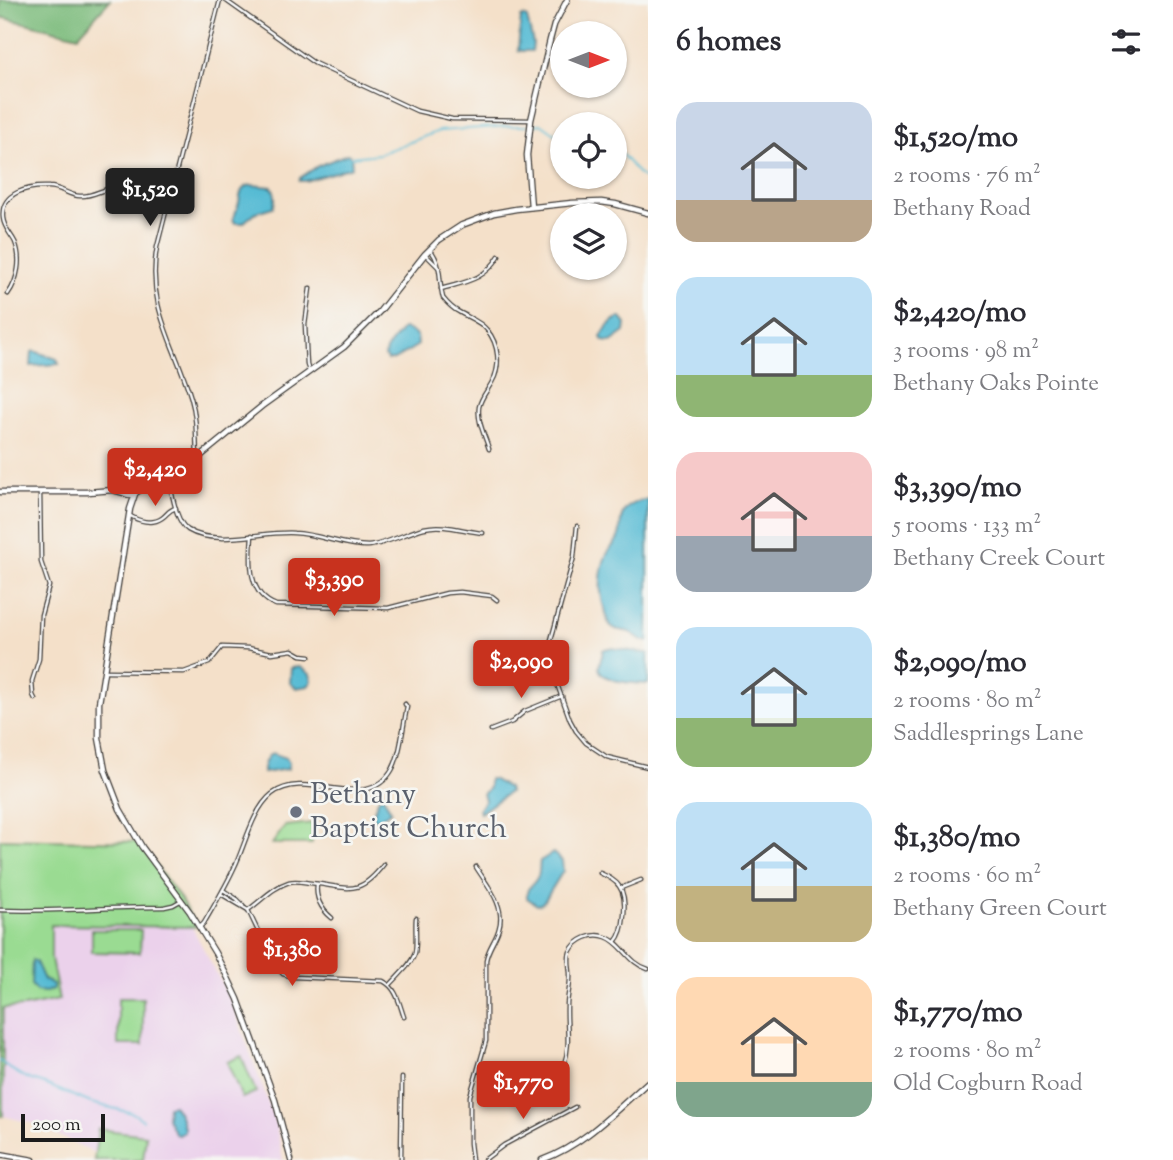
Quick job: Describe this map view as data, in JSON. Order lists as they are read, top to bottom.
{
  "places": ["Bethany Baptist Church"],
  "scale_bar": "200 m",
  "north": "right",
  "page": {
    "heading": "6 homes",
    "list": [
      {
        "name": "$1,520/mo",
        "note": "2 rooms · 76 m² · Bethany Road"
      },
      {
        "name": "$2,420/mo",
        "note": "3 rooms · 98 m² · Bethany Oaks Pointe"
      },
      {
        "name": "$3,390/mo",
        "note": "5 rooms · 133 m² · Bethany Creek Court"
      },
      {
        "name": "$2,090/mo",
        "note": "2 rooms · 80 m² · Saddlesprings Lane"
      },
      {
        "name": "$1,380/mo",
        "note": "2 rooms · 60 m² · Bethany Green Court"
      },
      {
        "name": "$1,770/mo",
        "note": "2 rooms · 80 m² · Old Cogburn Road"
      }
    ],
    "price": [
      "$1,520",
      "$2,420",
      "$3,390",
      "$2,090",
      "$1,380",
      "$1,770"
    ],
    "scale": "200 m"
  }
}
